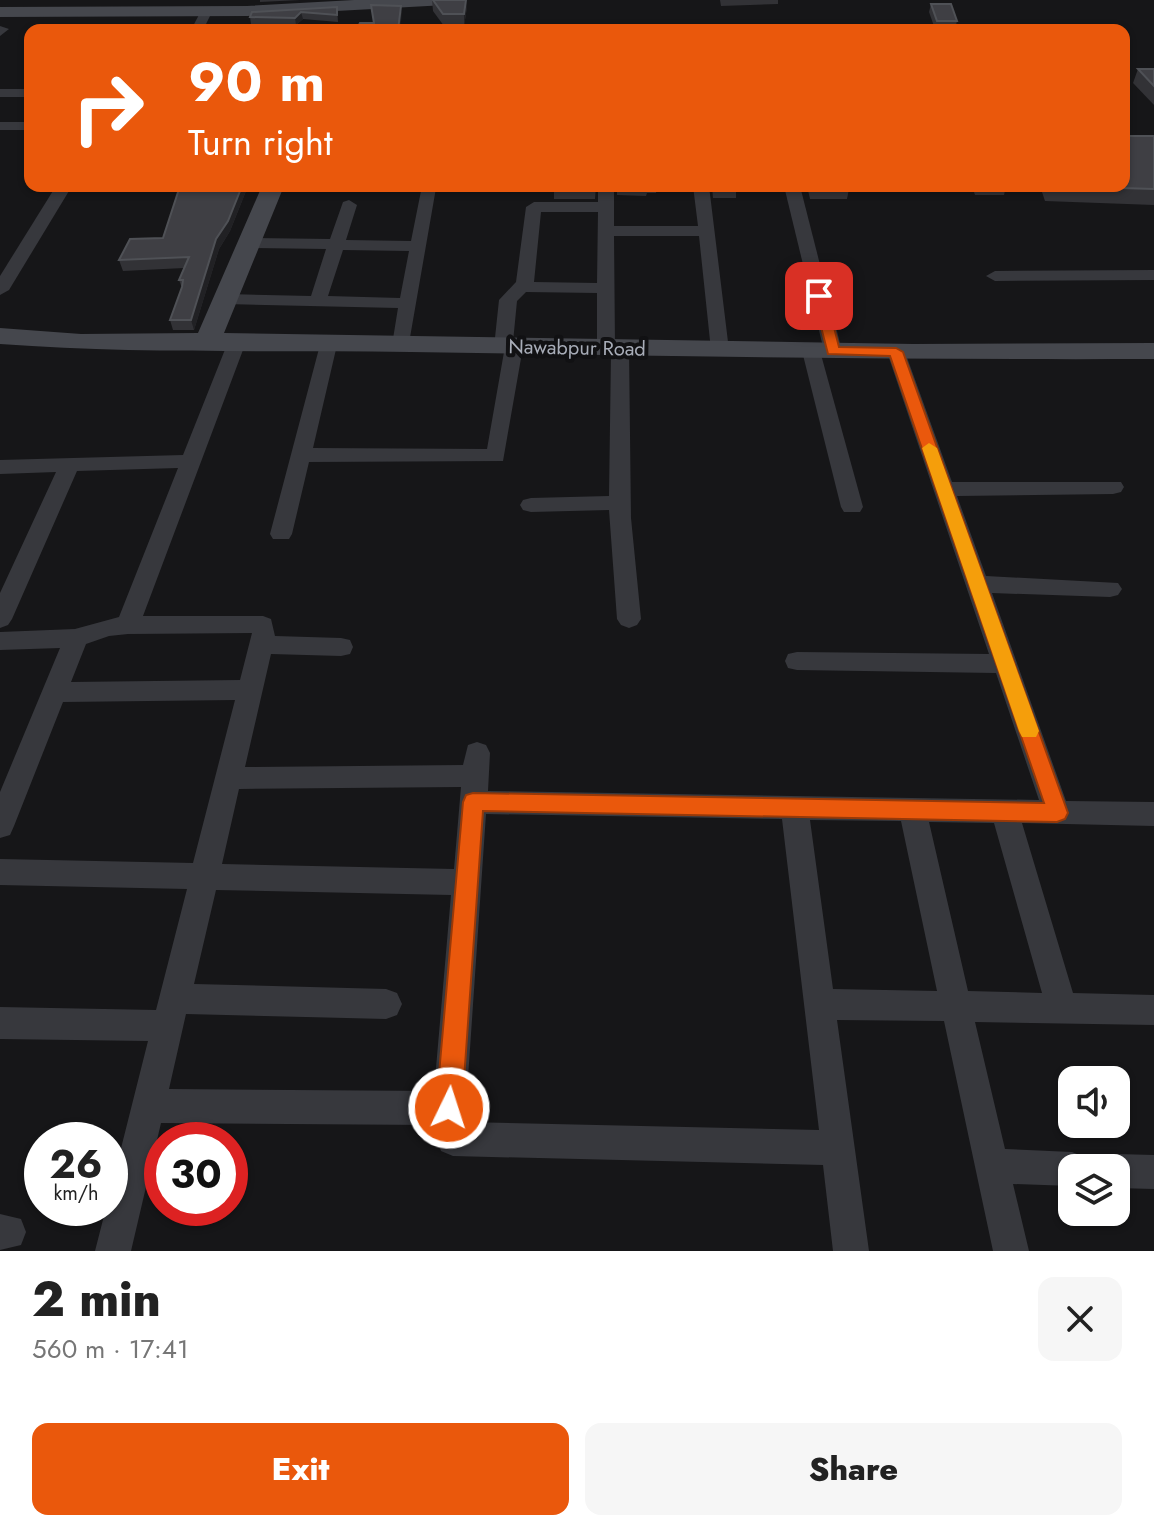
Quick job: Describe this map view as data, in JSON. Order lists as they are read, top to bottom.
{
  "streets": {
    "street": ["Nawabpur Road"]
  },
  "page": {
    "turn": ["90 m", "Turn right"],
    "speed": "26 km/h",
    "limit": "30",
    "heading": ["2 min", "560 m · 17:41"],
    "buttons": ["Exit", "Share"]
  }
}
